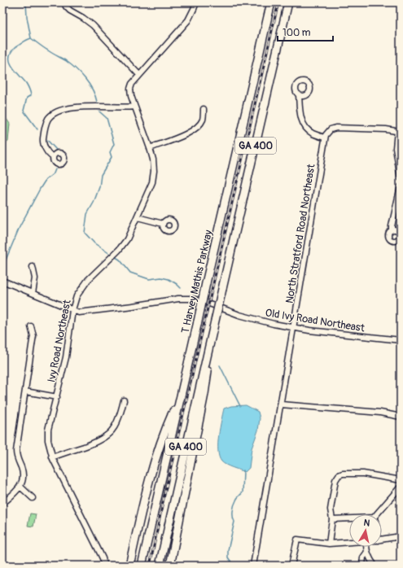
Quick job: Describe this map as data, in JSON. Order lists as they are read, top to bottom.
{
  "streets": {
    "highway": ["GA 400", "T Harvey Mathis Parkway"],
    "street": ["North Stratford Road Northeast", "Old Ivy Road Northeast", "Ivy Road Northeast"]
  },
  "crossings": [
    ["North Stratford Road Northeast", "Old Ivy Road Northeast"],
    ["Old Ivy Road Northeast", "Ivy Road Northeast"]
  ],
  "scale_bar": "100 m",
  "north": "top"
}
